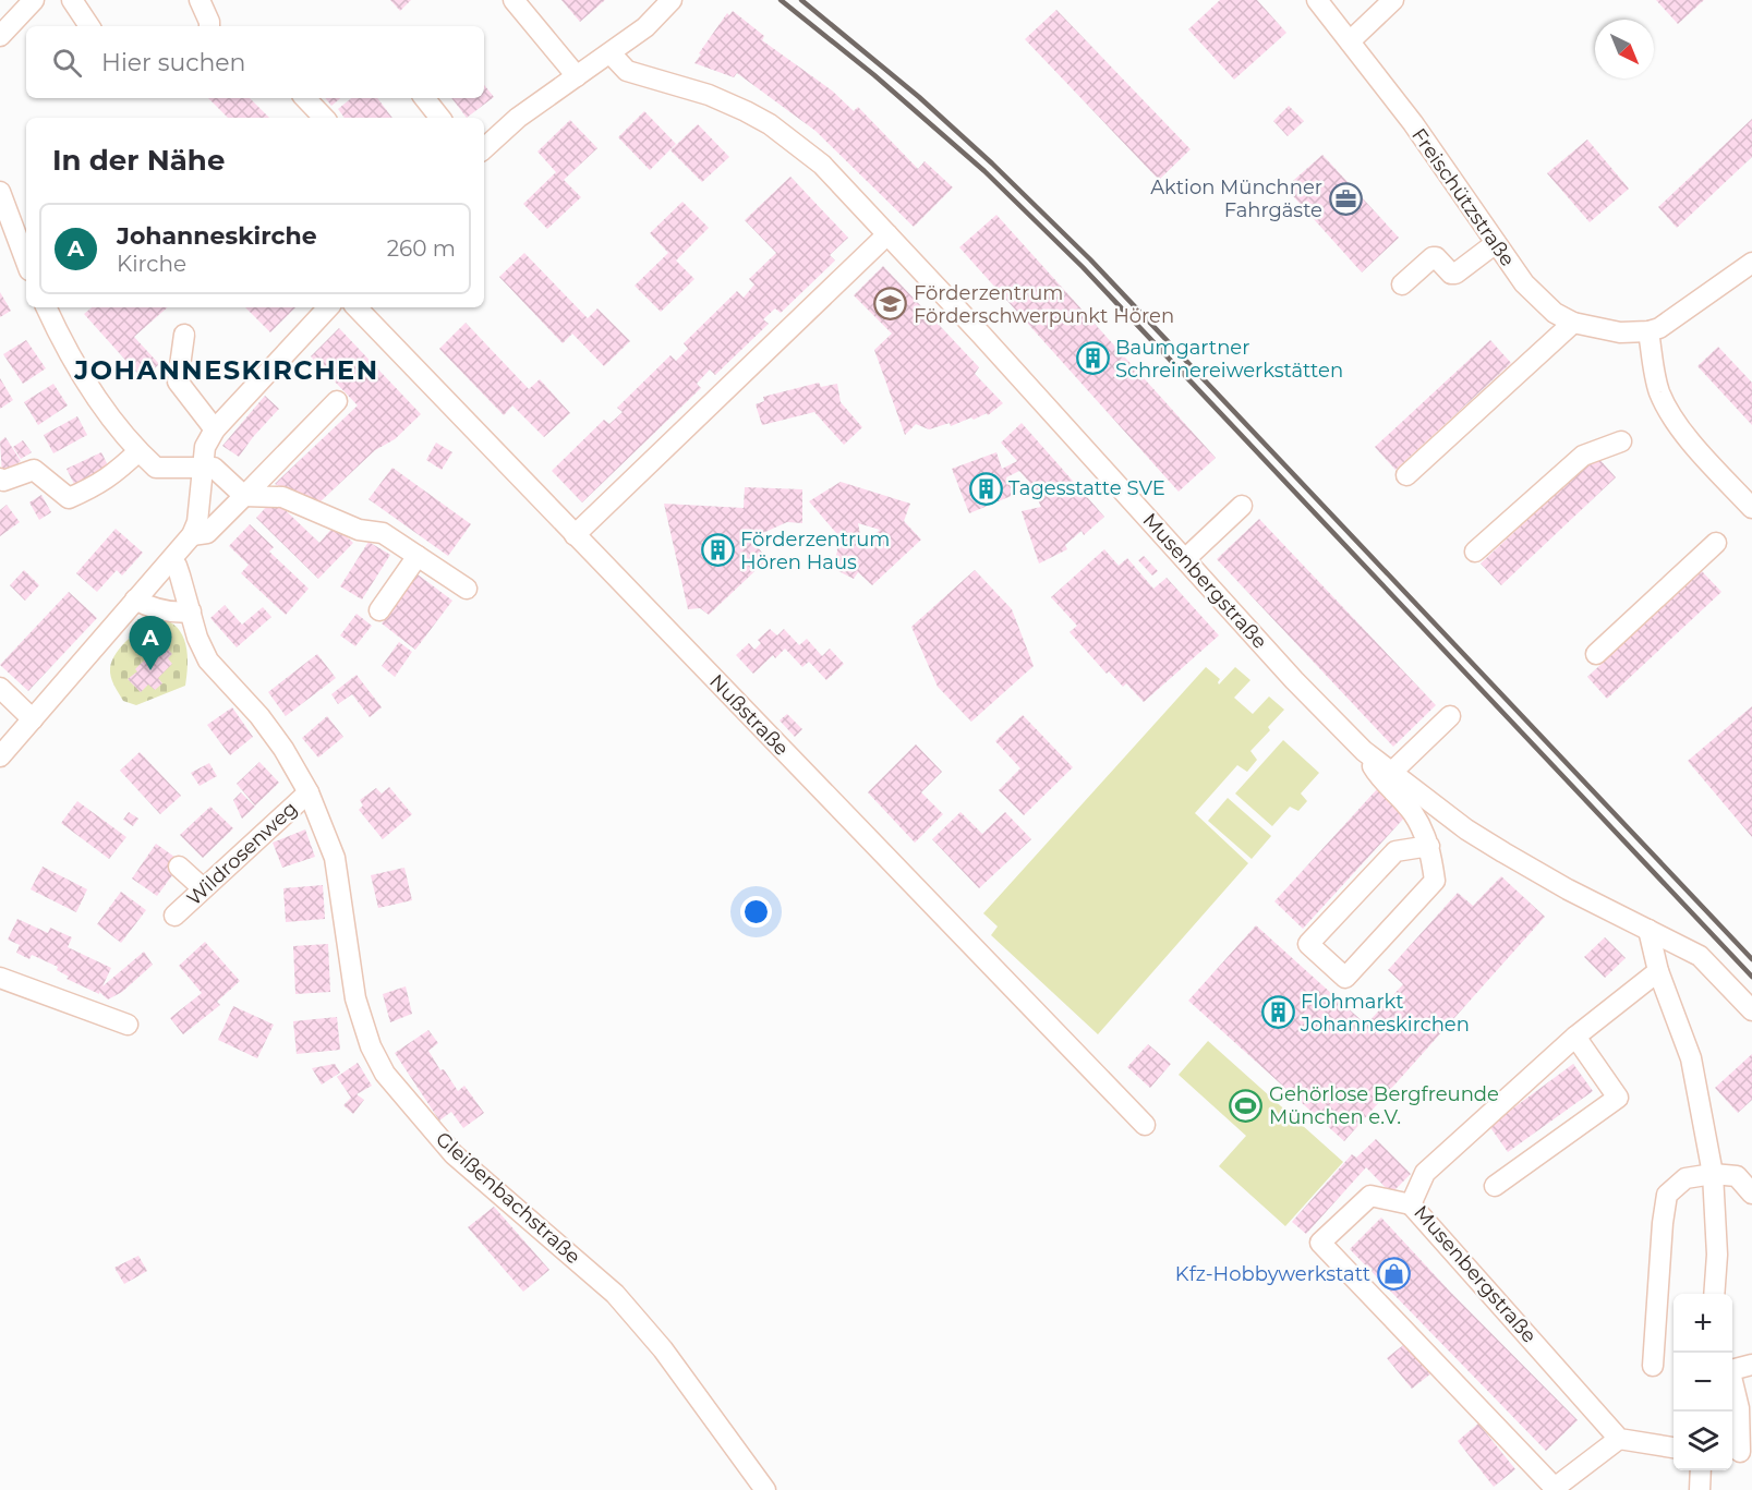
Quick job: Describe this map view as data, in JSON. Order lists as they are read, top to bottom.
{
  "streets": {
    "street": [
      "Freischützstraße",
      "Musenbergstraße",
      "Nußstraße",
      "Wildrosenweg",
      "Gleißenbachstraße"
    ]
  },
  "crossings": [
    ["Wildrosenweg", "Gleißenbachstraße"]
  ],
  "districts": ["JOHANNESKIRCHEN"],
  "places": {
    "office": ["Aktion Münchner Fahrgäste"],
    "school or university": ["Förderzentrum Förderschwerpunkt Hören"],
    "building": [
      "Baumgartner Schreinereiwerkstätten",
      "Tagesstatte SVE",
      "Förderzentrum Hören Haus",
      "Flohmarkt Johanneskirchen"
    ],
    "sports": ["Gehörlose Bergfreunde München e.V."],
    "shop": ["Kfz-Hobbywerkstatt"]
  },
  "north": "bottom right",
  "page": {
    "search": "Hier suchen",
    "heading": "In der Nähe",
    "list": [
      {
        "mark": "A",
        "name": "Johanneskirche",
        "note": "Kirche",
        "value": "260 m"
      }
    ],
    "pins": "A",
    "map_buttons": ["+", "−"]
  }
}
